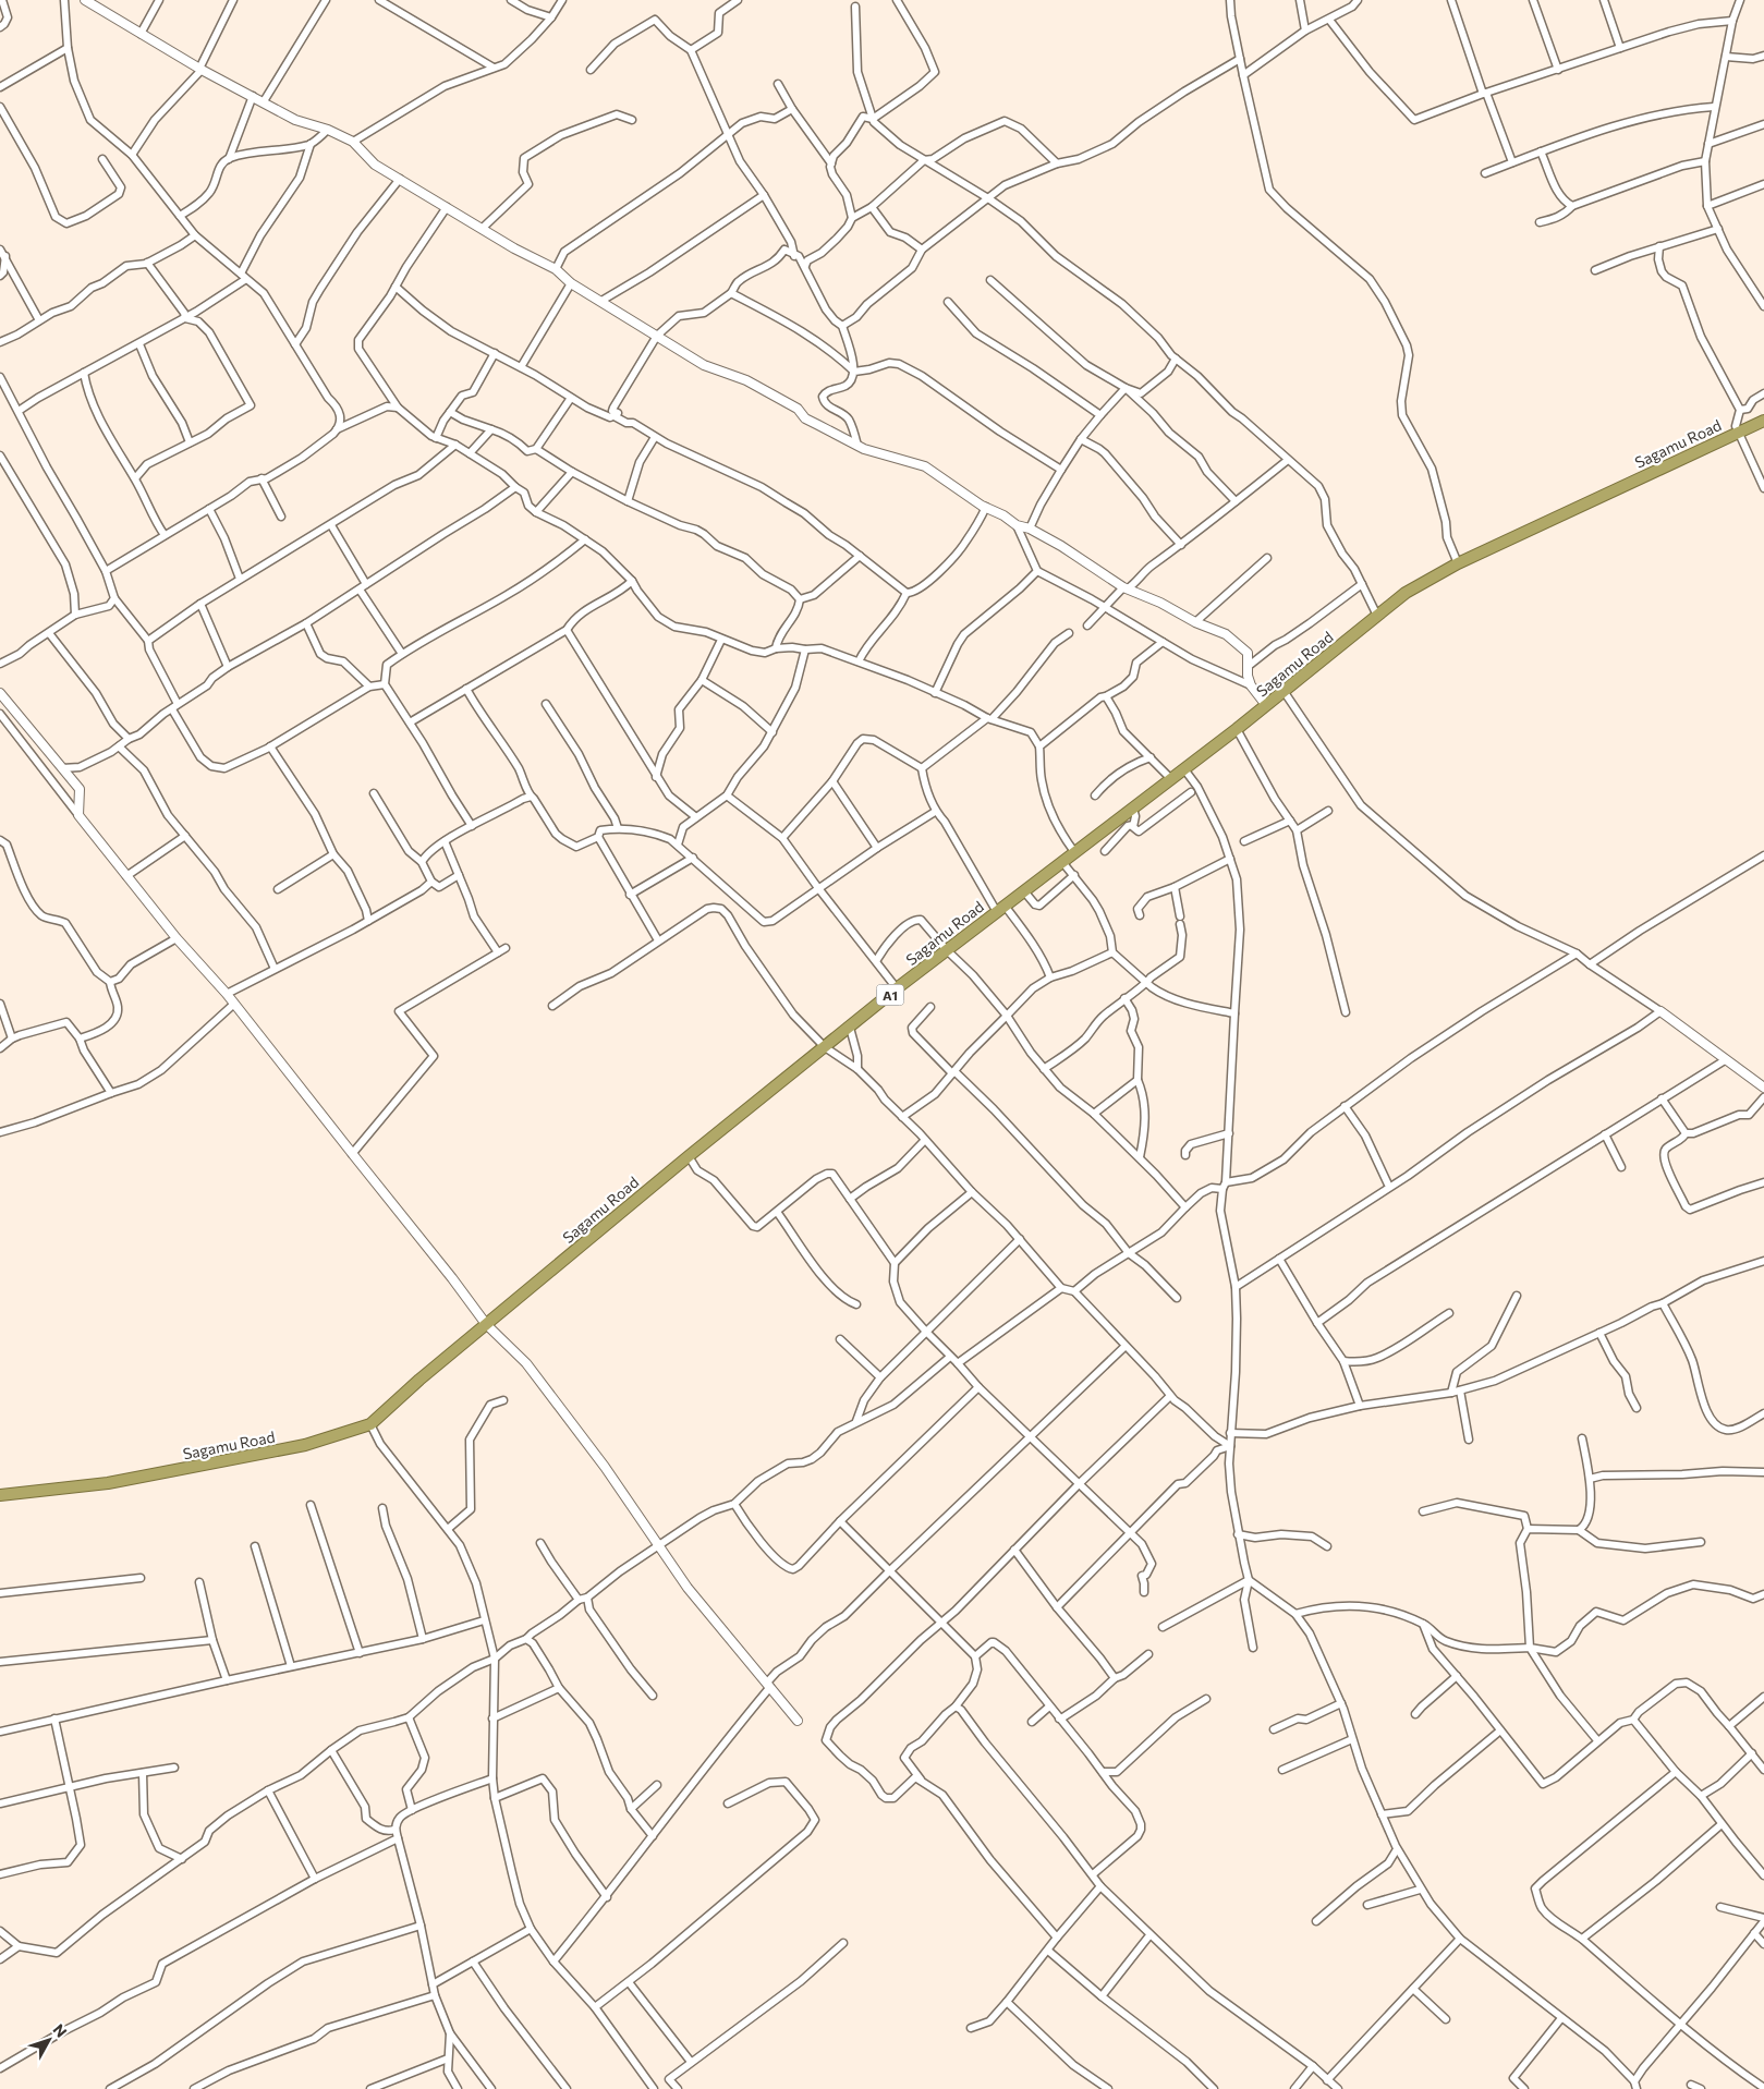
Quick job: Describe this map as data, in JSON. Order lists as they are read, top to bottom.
{
  "streets": {
    "highway": ["Sagamu Road", "A1"]
  },
  "north": "top right"
}
